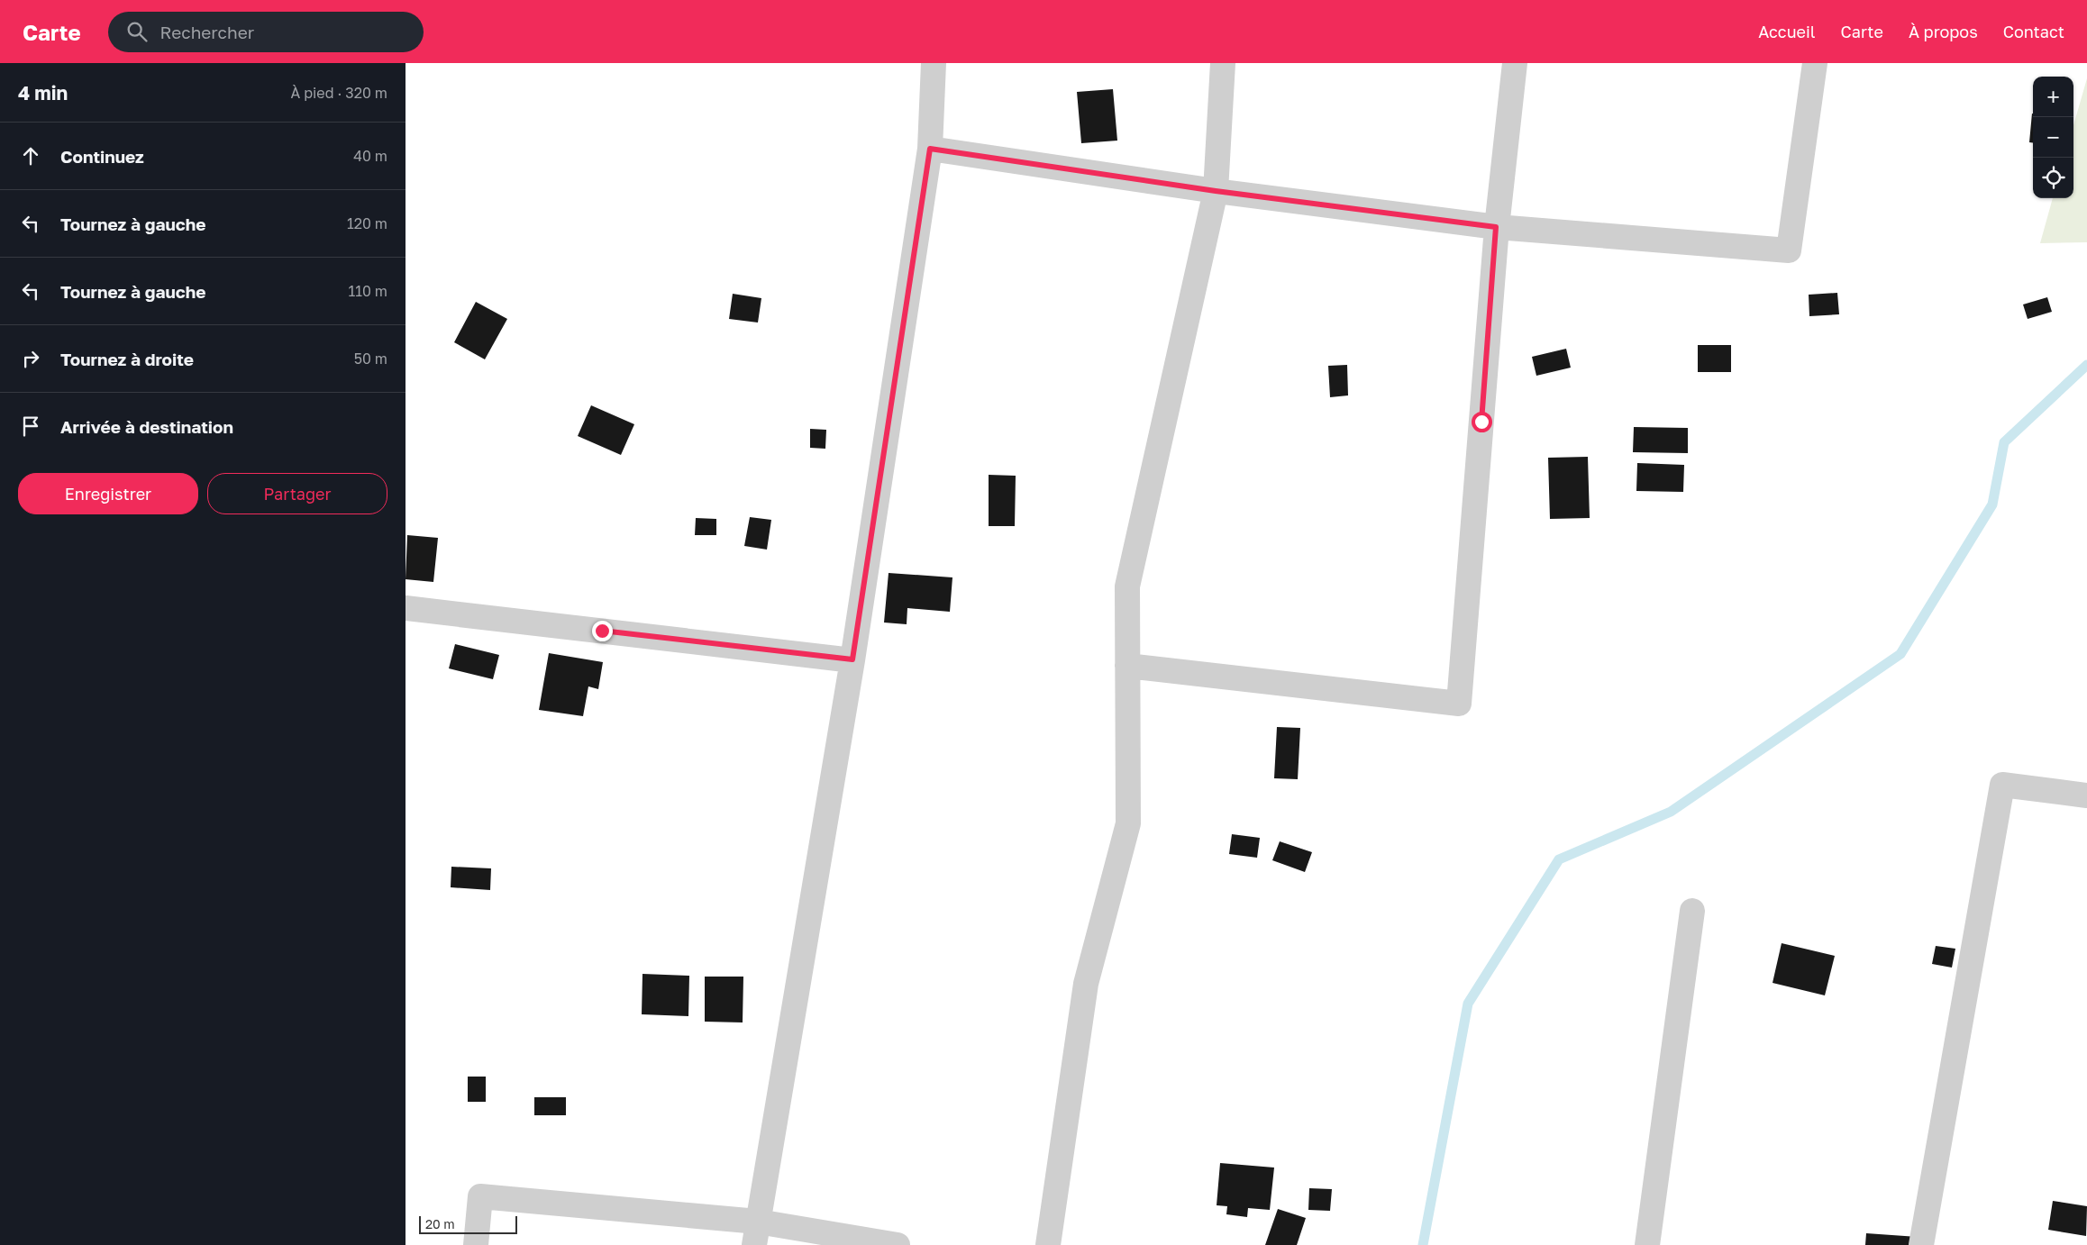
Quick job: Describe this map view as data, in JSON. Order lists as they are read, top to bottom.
{
  "scale_bar": "20 m",
  "page": {
    "header": "Carte",
    "search": "Rechercher",
    "nav": [
      "Accueil",
      "Carte",
      "À propos",
      "Contact"
    ],
    "heading": ["4 min", "À pied · 320 m"],
    "map_buttons": ["+", "−"],
    "list": [
      ["Continuez", "40 m"],
      ["Tournez à gauche", "120 m"],
      ["Tournez à gauche", "110 m"],
      ["Tournez à droite", "50 m"],
      "Arrivée à destination"
    ],
    "buttons": ["Enregistrer", "Partager"],
    "scale": "20 m"
  }
}
